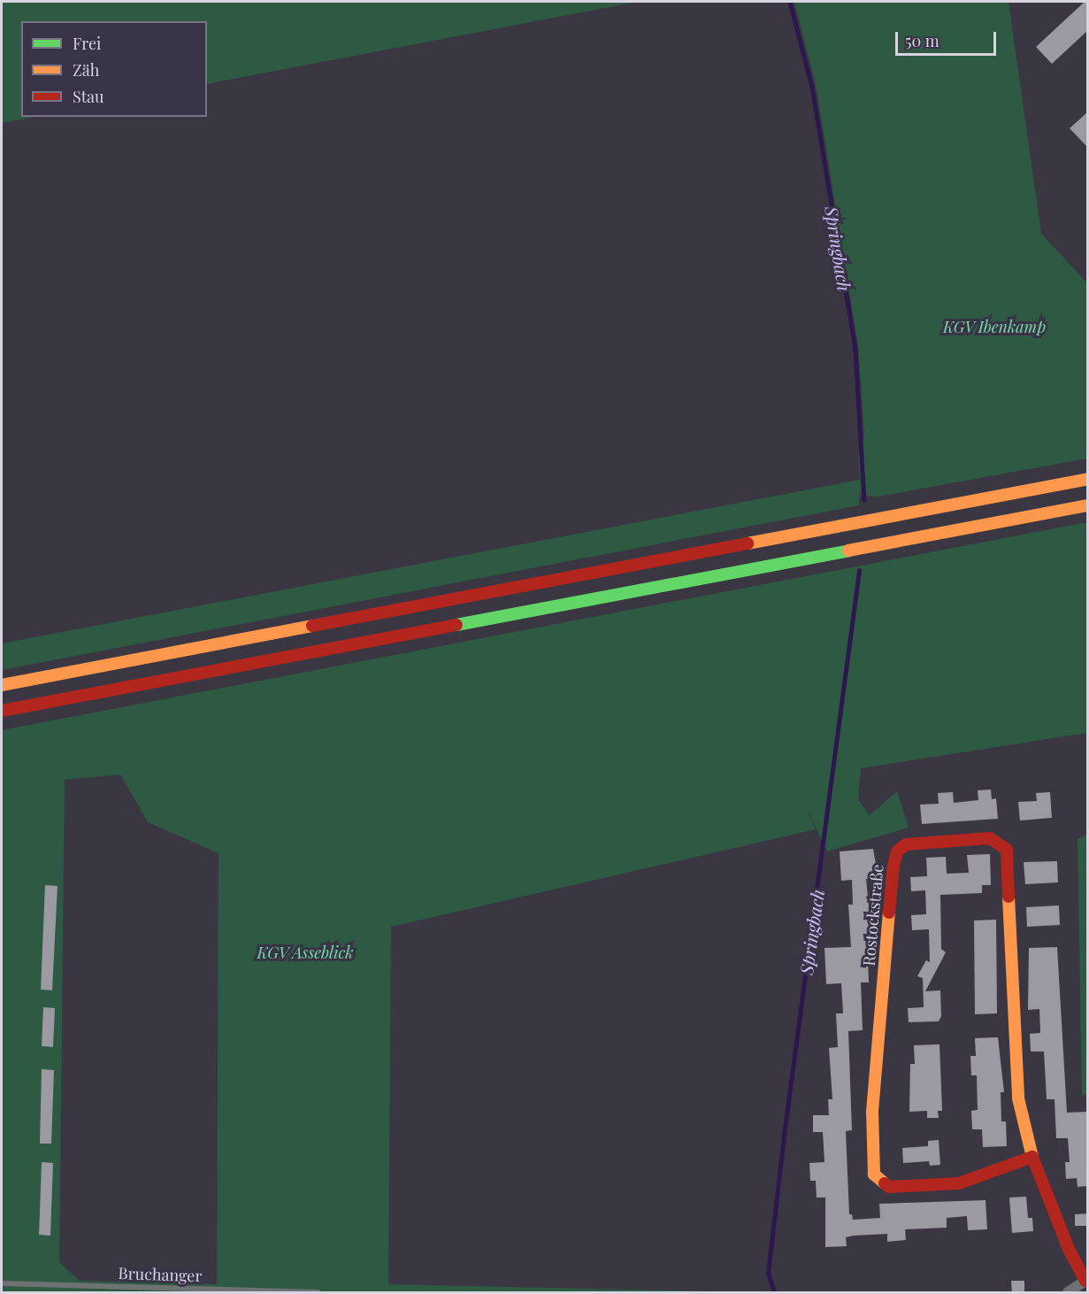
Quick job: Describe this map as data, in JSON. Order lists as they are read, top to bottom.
{
  "streets": {
    "main road": ["Rostockstraße"],
    "lane": ["Bruchanger"]
  },
  "water": ["Springbach"],
  "parks": ["KGV Ibenkamp", "KGV Asseblick"],
  "legend": ["Frei", "Zäh", "Stau"],
  "scale_bar": "50 m"
}
